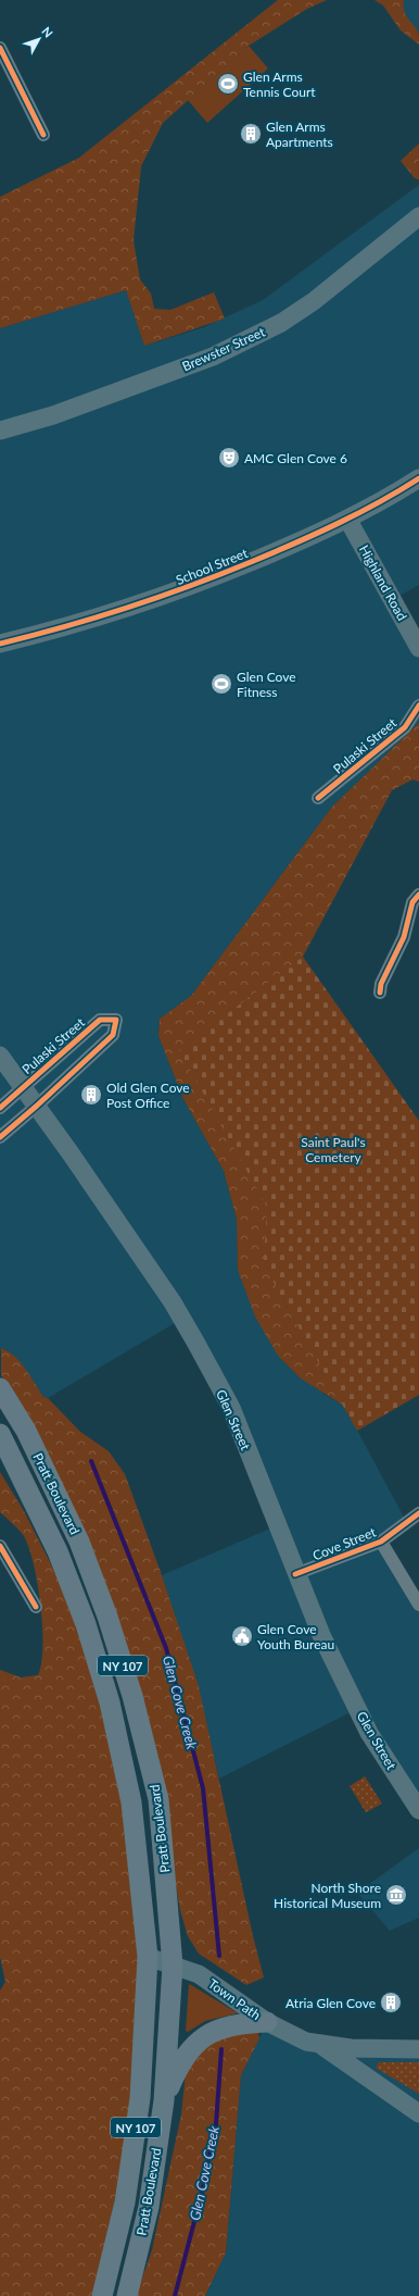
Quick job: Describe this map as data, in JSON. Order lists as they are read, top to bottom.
{
  "streets": {
    "main road": [
      "Brewster Street",
      "School Street",
      "Highland Road",
      "Glen Street",
      "Pratt Boulevard",
      "NY 107",
      "Town Path"
    ],
    "street": ["Pulaski Street", "Cove Street"]
  },
  "crossings": [
    ["School Street", "Highland Road"],
    ["Pulaski Street", "Glen Street"],
    ["Glen Street", "Cove Street"],
    ["Pratt Boulevard", "Town Path"]
  ],
  "water": ["Glen Cove Creek"],
  "parks": ["Saint Paul's Cemetery"],
  "places": {
    "sports": ["Glen Arms Tennis Court", "Glen Cove Fitness"],
    "building": ["Glen Arms Apartments", "Old Glen Cove Post Office", "Atria Glen Cove"],
    "theatre": ["AMC Glen Cove 6"],
    "public building": ["Glen Cove Youth Bureau"],
    "museum": ["North Shore Historical Museum"]
  },
  "north": "top right"
}
